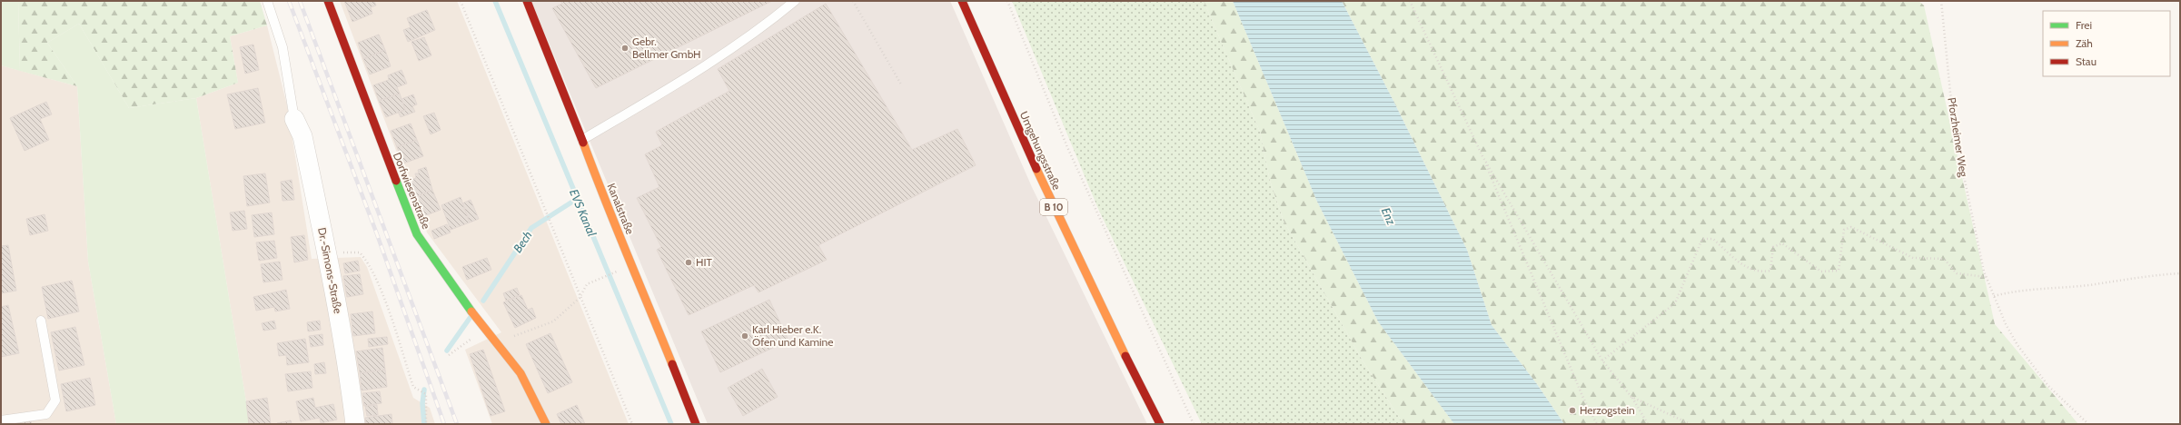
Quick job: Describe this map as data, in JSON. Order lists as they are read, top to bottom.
{
  "streets": {
    "street": [
      "Umgehungsstraße",
      "Dorfwiesenstraße",
      "B 10",
      "Kanalstraße",
      "Dr.-Simons-Straße"
    ],
    "path": ["Pforzheimer Weg"]
  },
  "water": ["EVS Kanal", "Enz", "Bech"],
  "places": [
    "Gebr. Bellmer GmbH",
    "HIT",
    "Karl Hieber e.K. Öfen und Kamine",
    "Herzogstein"
  ],
  "legend": ["Frei", "Zäh", "Stau"]
}
